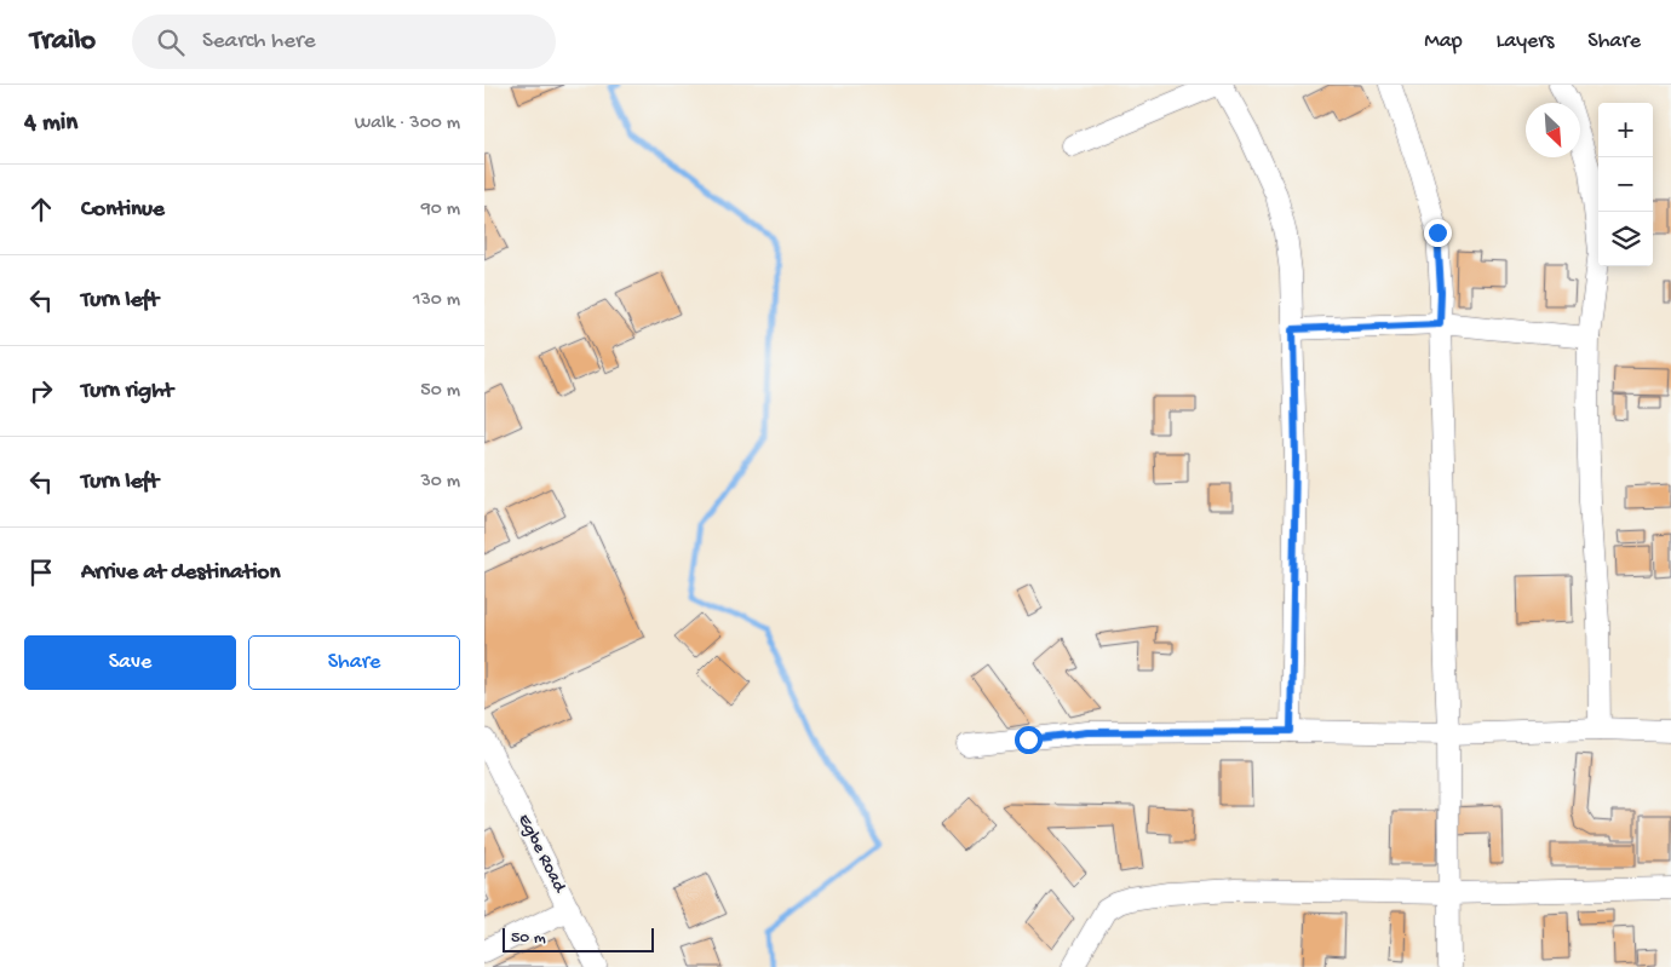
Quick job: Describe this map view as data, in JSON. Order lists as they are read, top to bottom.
{
  "streets": {
    "street": ["Egbe Road"]
  },
  "scale_bar": "50 m",
  "north": "bottom right",
  "page": {
    "header": "Trailo",
    "search": "Search here",
    "nav": ["Map", "Layers", "Share"],
    "heading": ["4 min", "Walk · 300 m"],
    "map_buttons": ["+", "−"],
    "list": [
      ["Continue", "90 m"],
      ["Turn left", "130 m"],
      ["Turn right", "50 m"],
      ["Turn left", "30 m"],
      "Arrive at destination"
    ],
    "buttons": ["Save", "Share"],
    "scale": "50 m"
  }
}
